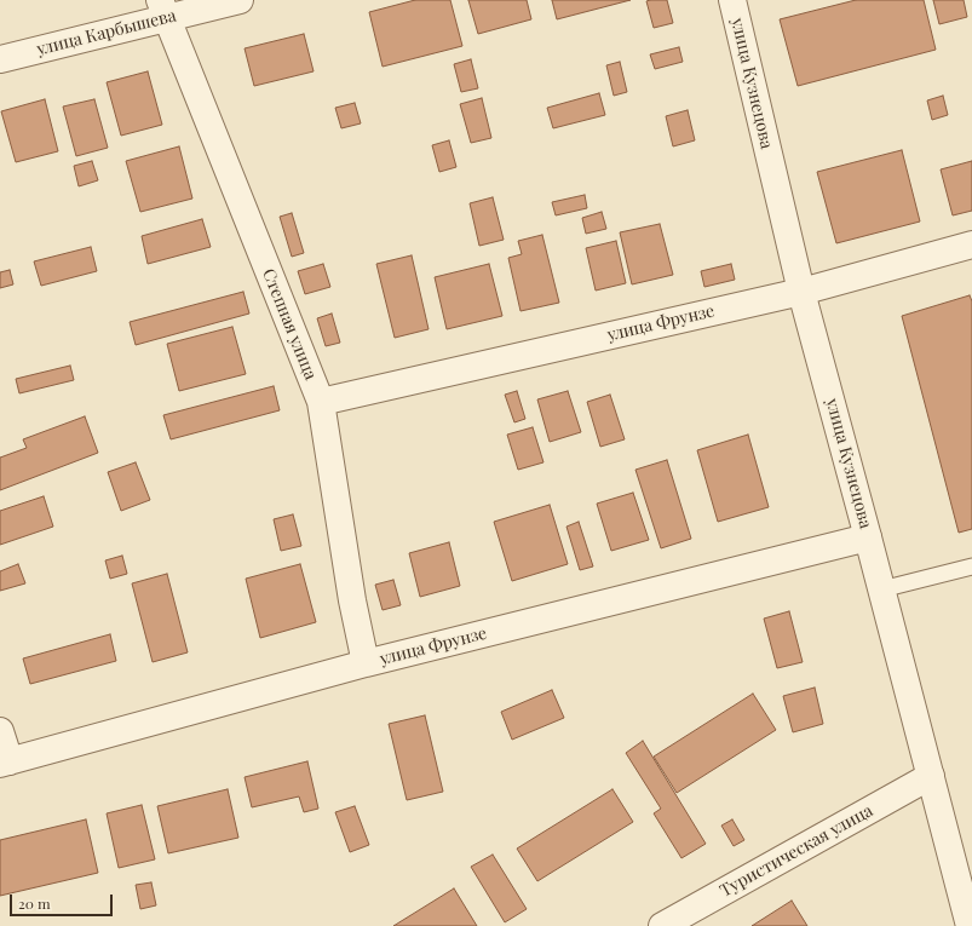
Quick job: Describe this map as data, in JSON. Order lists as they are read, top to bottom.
{
  "streets": {
    "street": [
      "улица Карбышева",
      "улица Кузнецова",
      "улица Фрунзе",
      "Степная улица",
      "Туристическая улица"
    ]
  },
  "crossings": [
    ["улица Карбышева", "Степная улица"],
    ["улица Кузнецова", "улица Фрунзе"],
    ["улица Кузнецова", "Туристическая улица"],
    ["улица Фрунзе", "Степная улица"]
  ],
  "scale_bar": "20 m"
}
